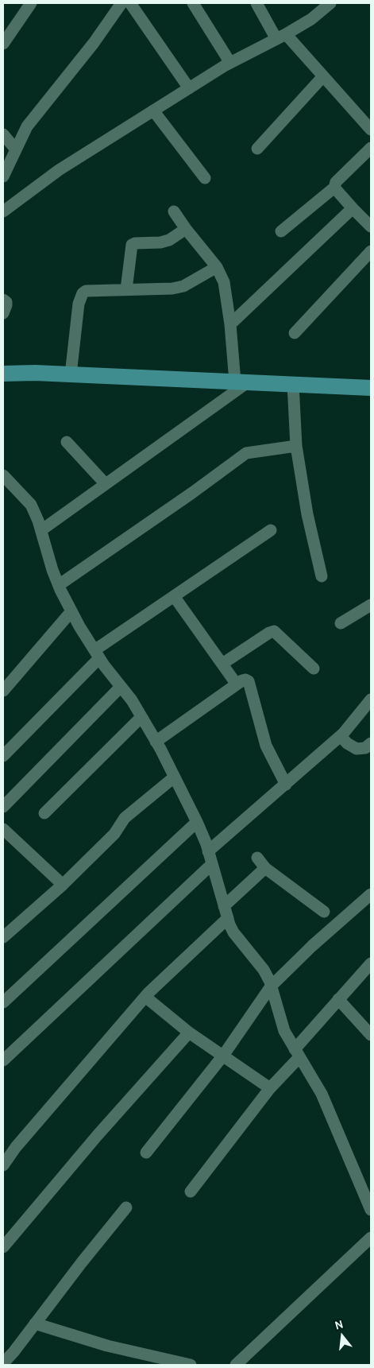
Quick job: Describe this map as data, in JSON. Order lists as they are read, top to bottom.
{
  "north": "top"
}
